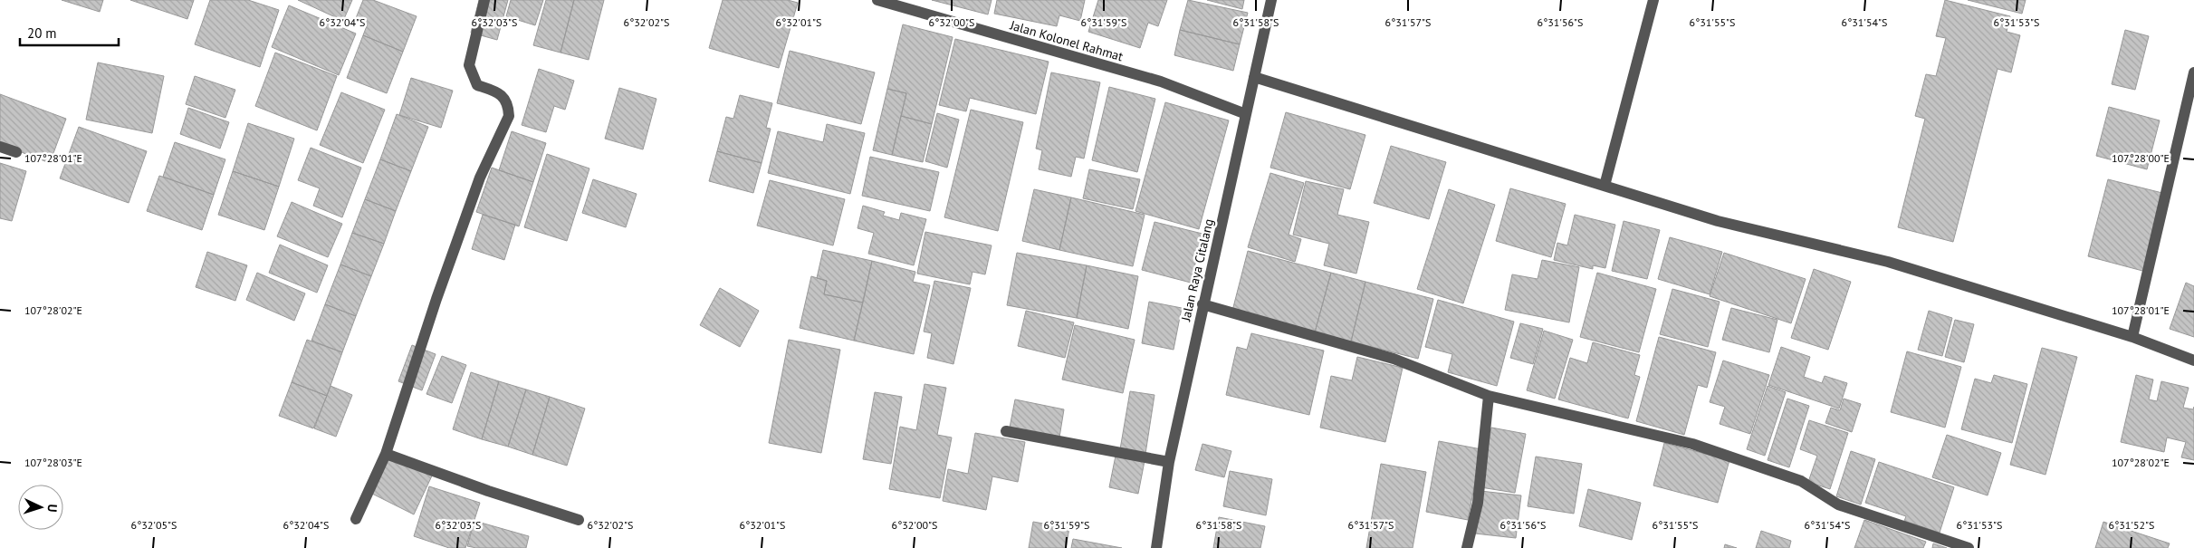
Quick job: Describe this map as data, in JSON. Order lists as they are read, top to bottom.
{
  "streets": {
    "street": ["Jalan Kolonel Rahmat", "Jalan Raya Citalang"]
  },
  "crossings": [
    ["Jalan Kolonel Rahmat", "Jalan Raya Citalang"]
  ],
  "scale_bar": "20 m",
  "north": "right",
  "coordinates": [
    "6°32'04\"S",
    "6°32'03\"S",
    "6°32'02\"S",
    "6°32'01\"S",
    "6°32'00\"S",
    "6°31'59\"S",
    "6°31'58\"S",
    "6°31'57\"S",
    "6°31'56\"S",
    "6°31'55\"S",
    "6°31'54\"S",
    "6°31'53\"S",
    "107°28'00\"E",
    "107°28'01\"E",
    "107°28'02\"E",
    "107°28'03\"E",
    "6°32'05\"S",
    "6°31'52\"S"
  ]
}
